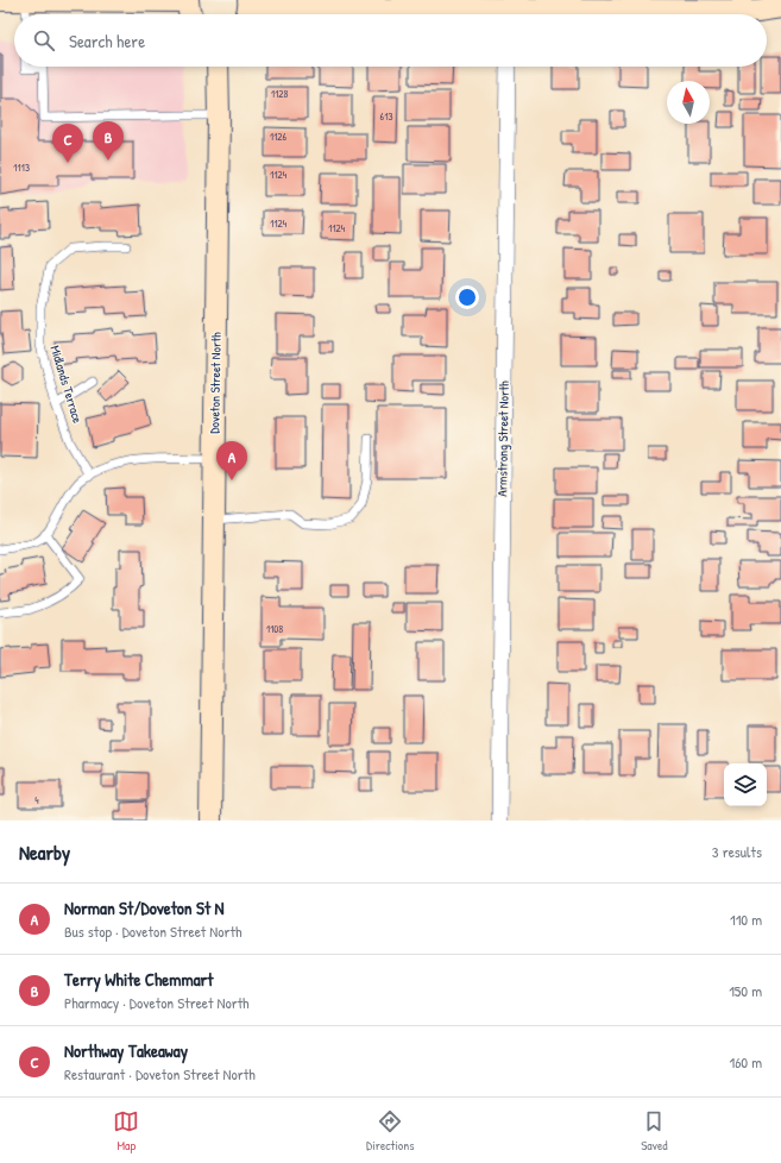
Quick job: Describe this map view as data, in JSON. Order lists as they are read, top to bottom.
{
  "streets": {
    "main road": ["Doveton Street North"],
    "street": ["Armstrong Street North"],
    "lane": ["Midlands Terrace"]
  },
  "house_numbers": [
    "1128",
    "613",
    "1126",
    "1113",
    "1124",
    "1124",
    "1124",
    "1108",
    "4"
  ],
  "north": "top",
  "page": {
    "search": "Search here",
    "pins": ["B", "C", "A"],
    "heading": ["Nearby", "3 results"],
    "list": [
      {
        "mark": "A",
        "name": "Norman St/Doveton St N",
        "note": "Bus stop · Doveton Street North",
        "value": "110 m"
      },
      {
        "mark": "B",
        "name": "Terry White Chemmart",
        "note": "Pharmacy · Doveton Street North",
        "value": "150 m"
      },
      {
        "mark": "C",
        "name": "Northway Takeaway",
        "note": "Restaurant · Doveton Street North",
        "value": "160 m"
      }
    ],
    "nav": ["Map", "Directions", "Saved"]
  }
}
